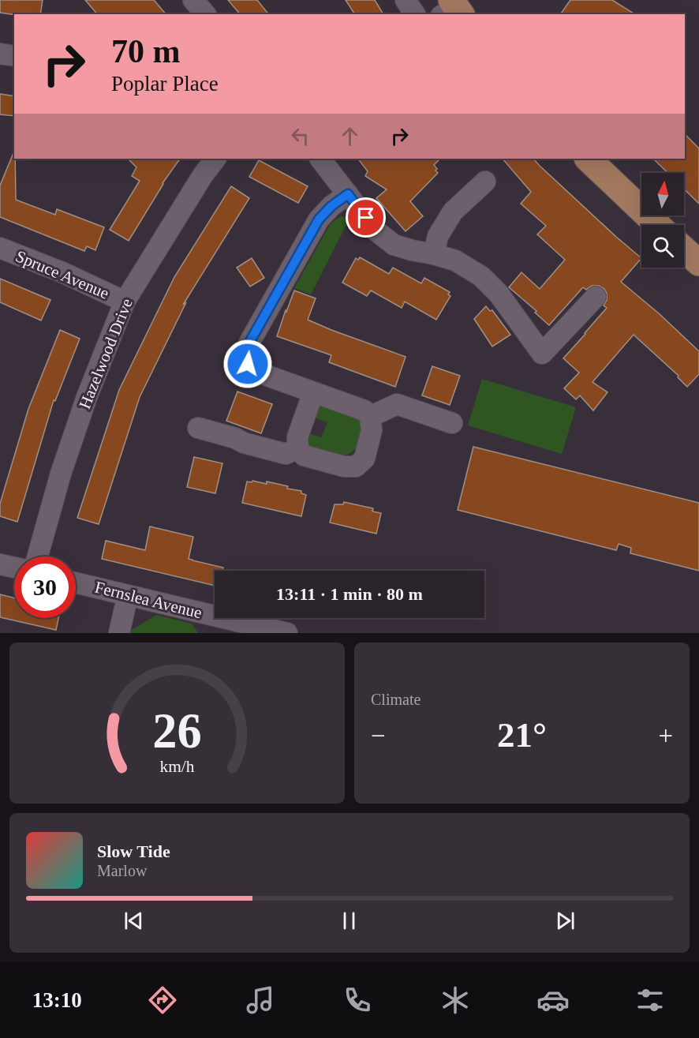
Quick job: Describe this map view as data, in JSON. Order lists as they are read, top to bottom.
{
  "streets": {
    "street": ["Spruce Avenue", "Hazelwood Drive", "Fernslea Avenue"]
  },
  "crossings": [
    ["Spruce Avenue", "Hazelwood Drive"]
  ],
  "north": "top",
  "page": {
    "turn": ["70 m", "Poplar Place"],
    "limit": "30",
    "trip": "13:11 · 1 min · 80 m",
    "tile": "Climate",
    "heat": ["−", "21°", "+"],
    "song": ["Slow Tide", "Marlow"],
    "tabs": "13:10",
    "gauge": ["26", "km/h"]
  }
}
